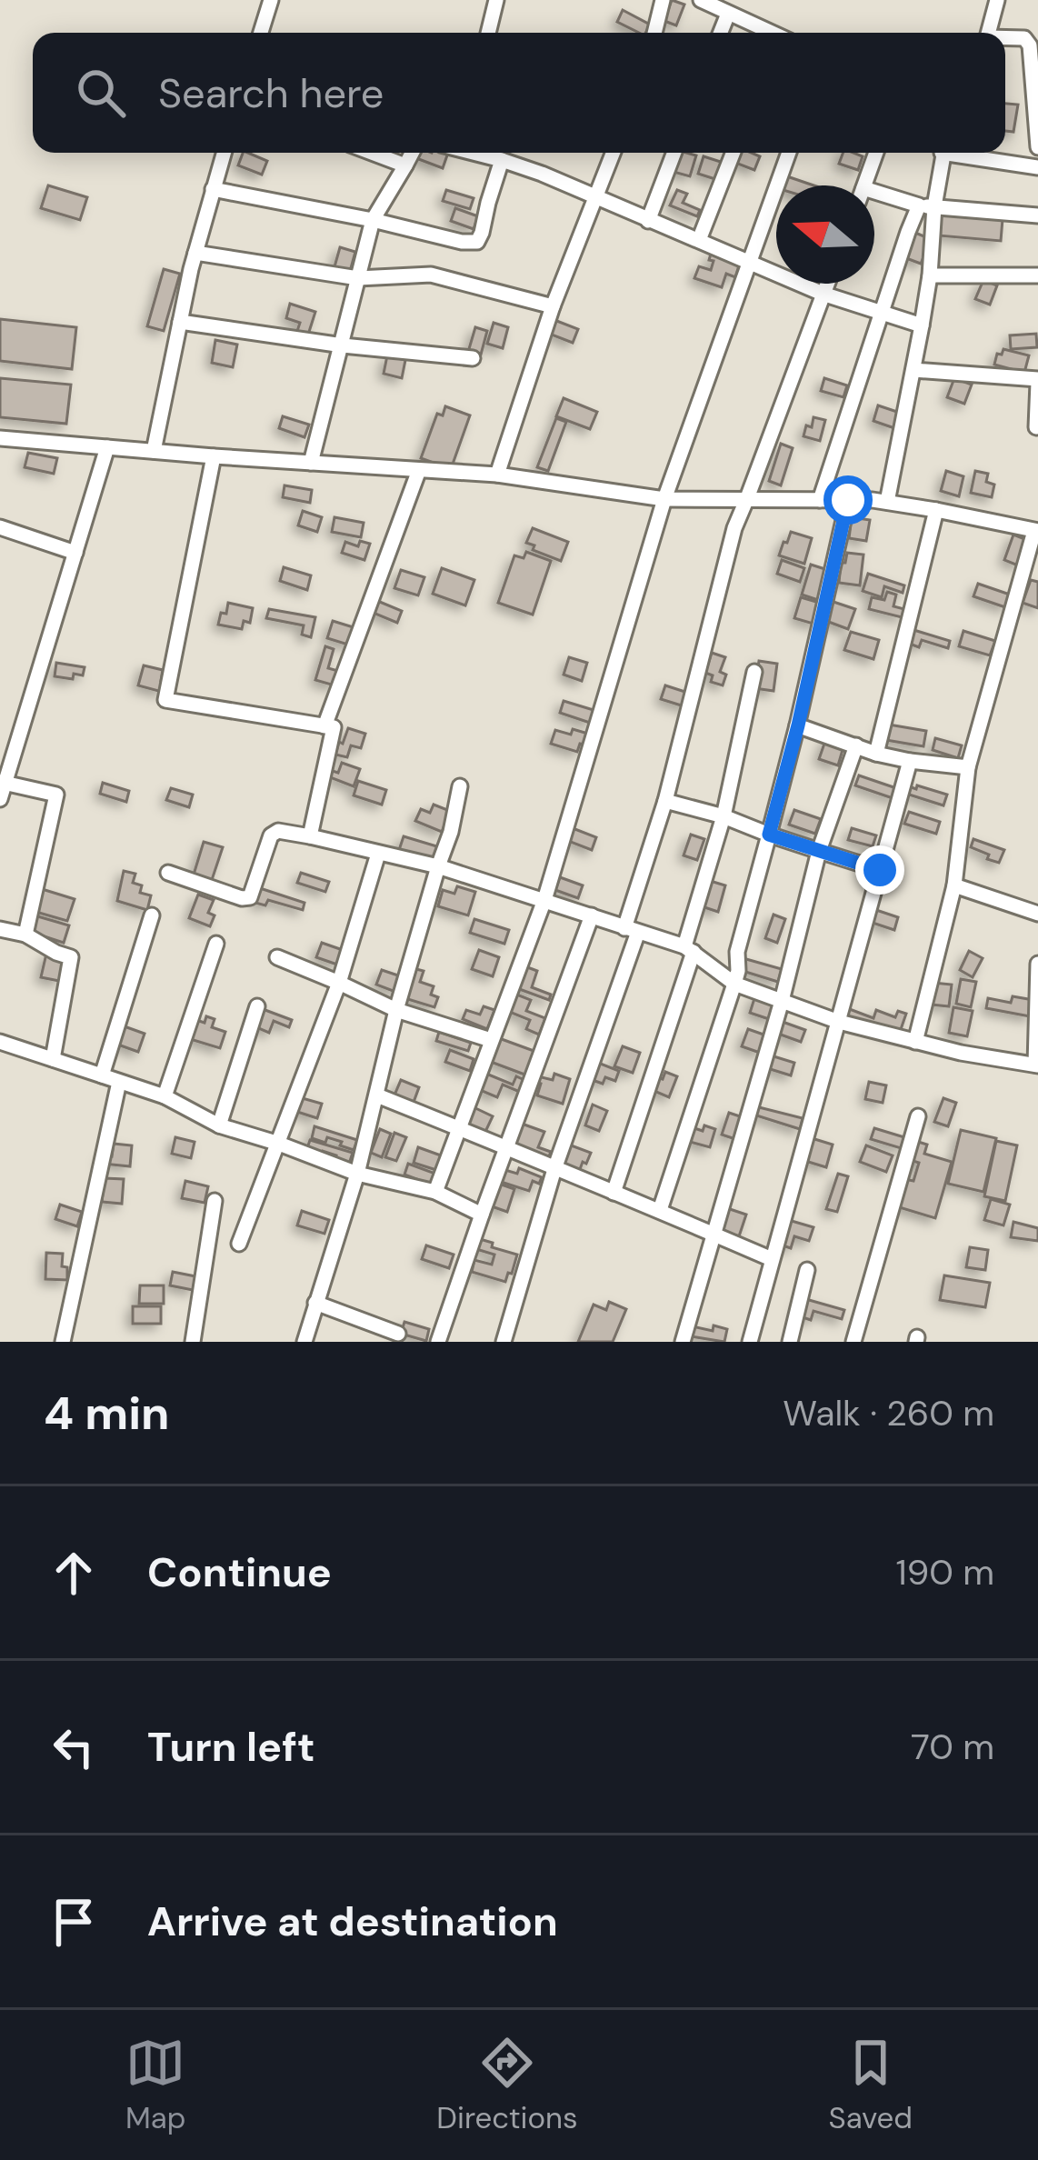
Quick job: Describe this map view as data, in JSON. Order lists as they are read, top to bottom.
{
  "north": "left",
  "page": {
    "search": "Search here",
    "heading": ["4 min", "Walk · 260 m"],
    "list": [
      ["Continue", "190 m"],
      ["Turn left", "70 m"],
      "Arrive at destination"
    ],
    "nav": ["Map", "Directions", "Saved"]
  }
}
